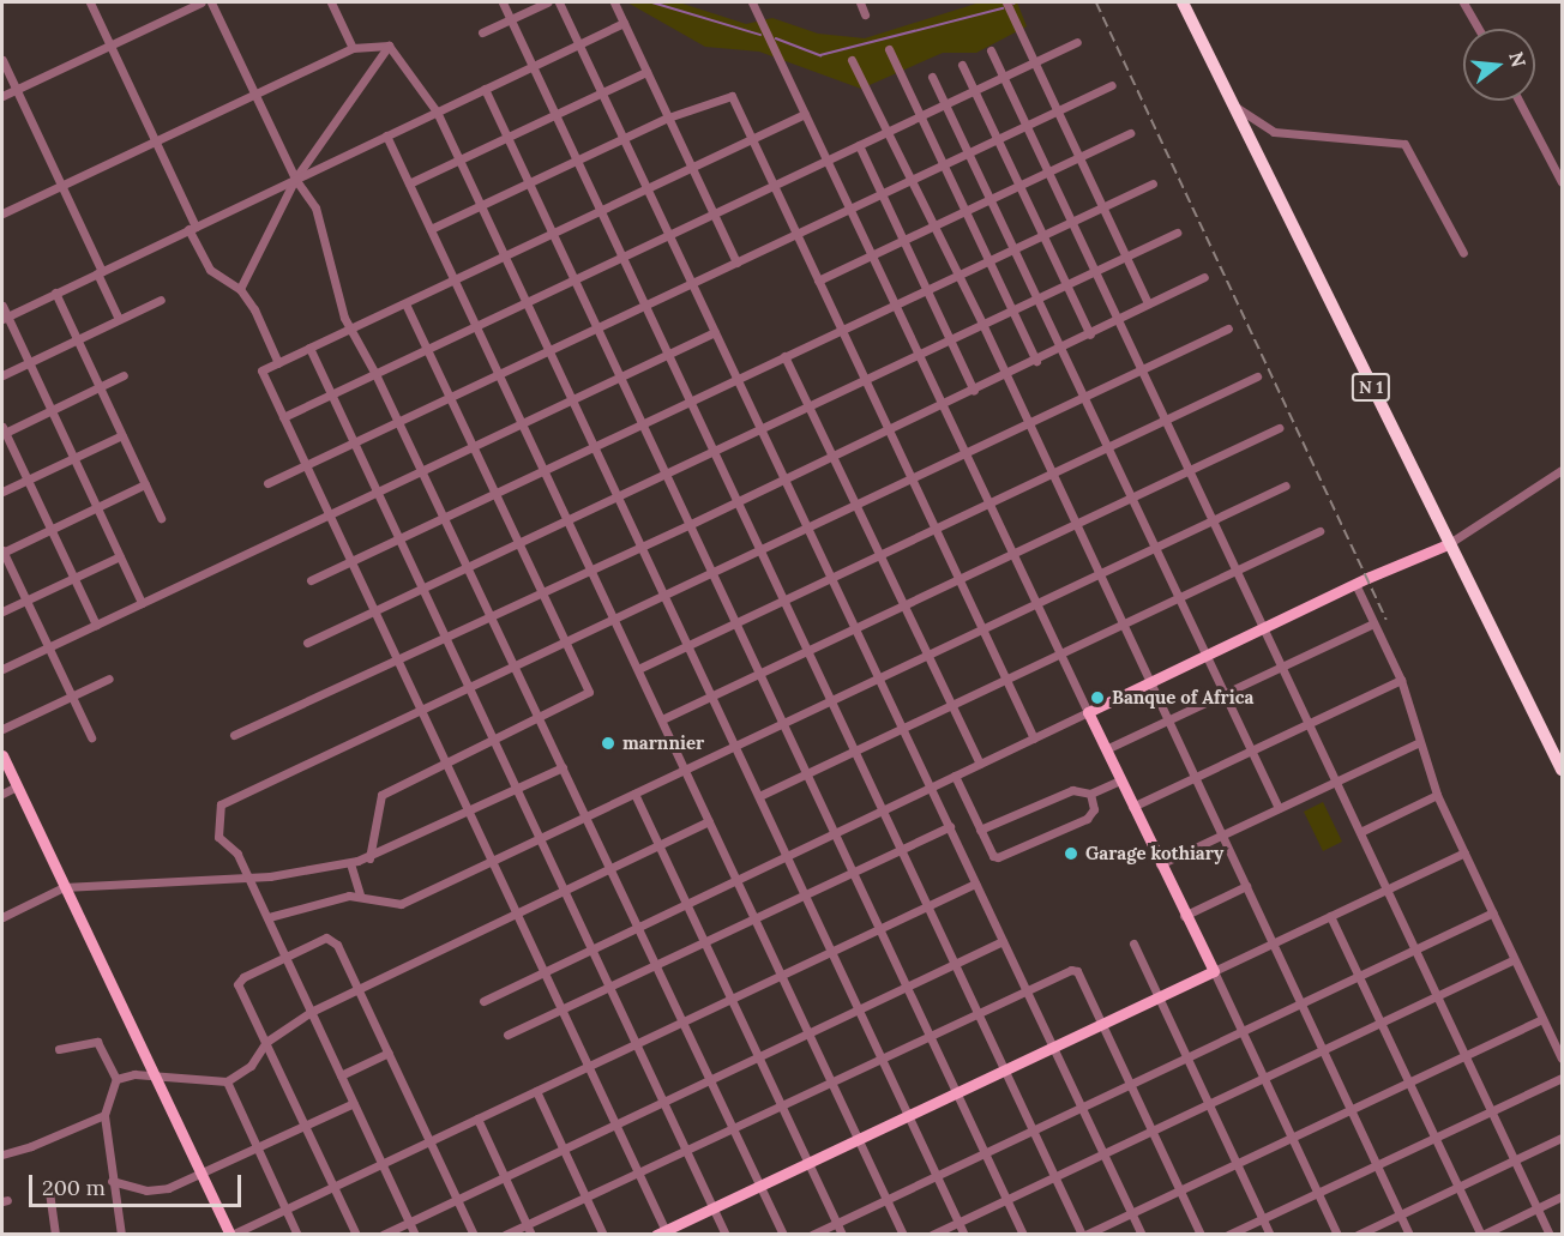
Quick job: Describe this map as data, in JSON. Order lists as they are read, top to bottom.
{
  "streets": {
    "highway": ["N 1"]
  },
  "places": ["Banque of Africa", "marnnier", "Garage kothiary"],
  "scale_bar": "200 m",
  "north": "right"
}
